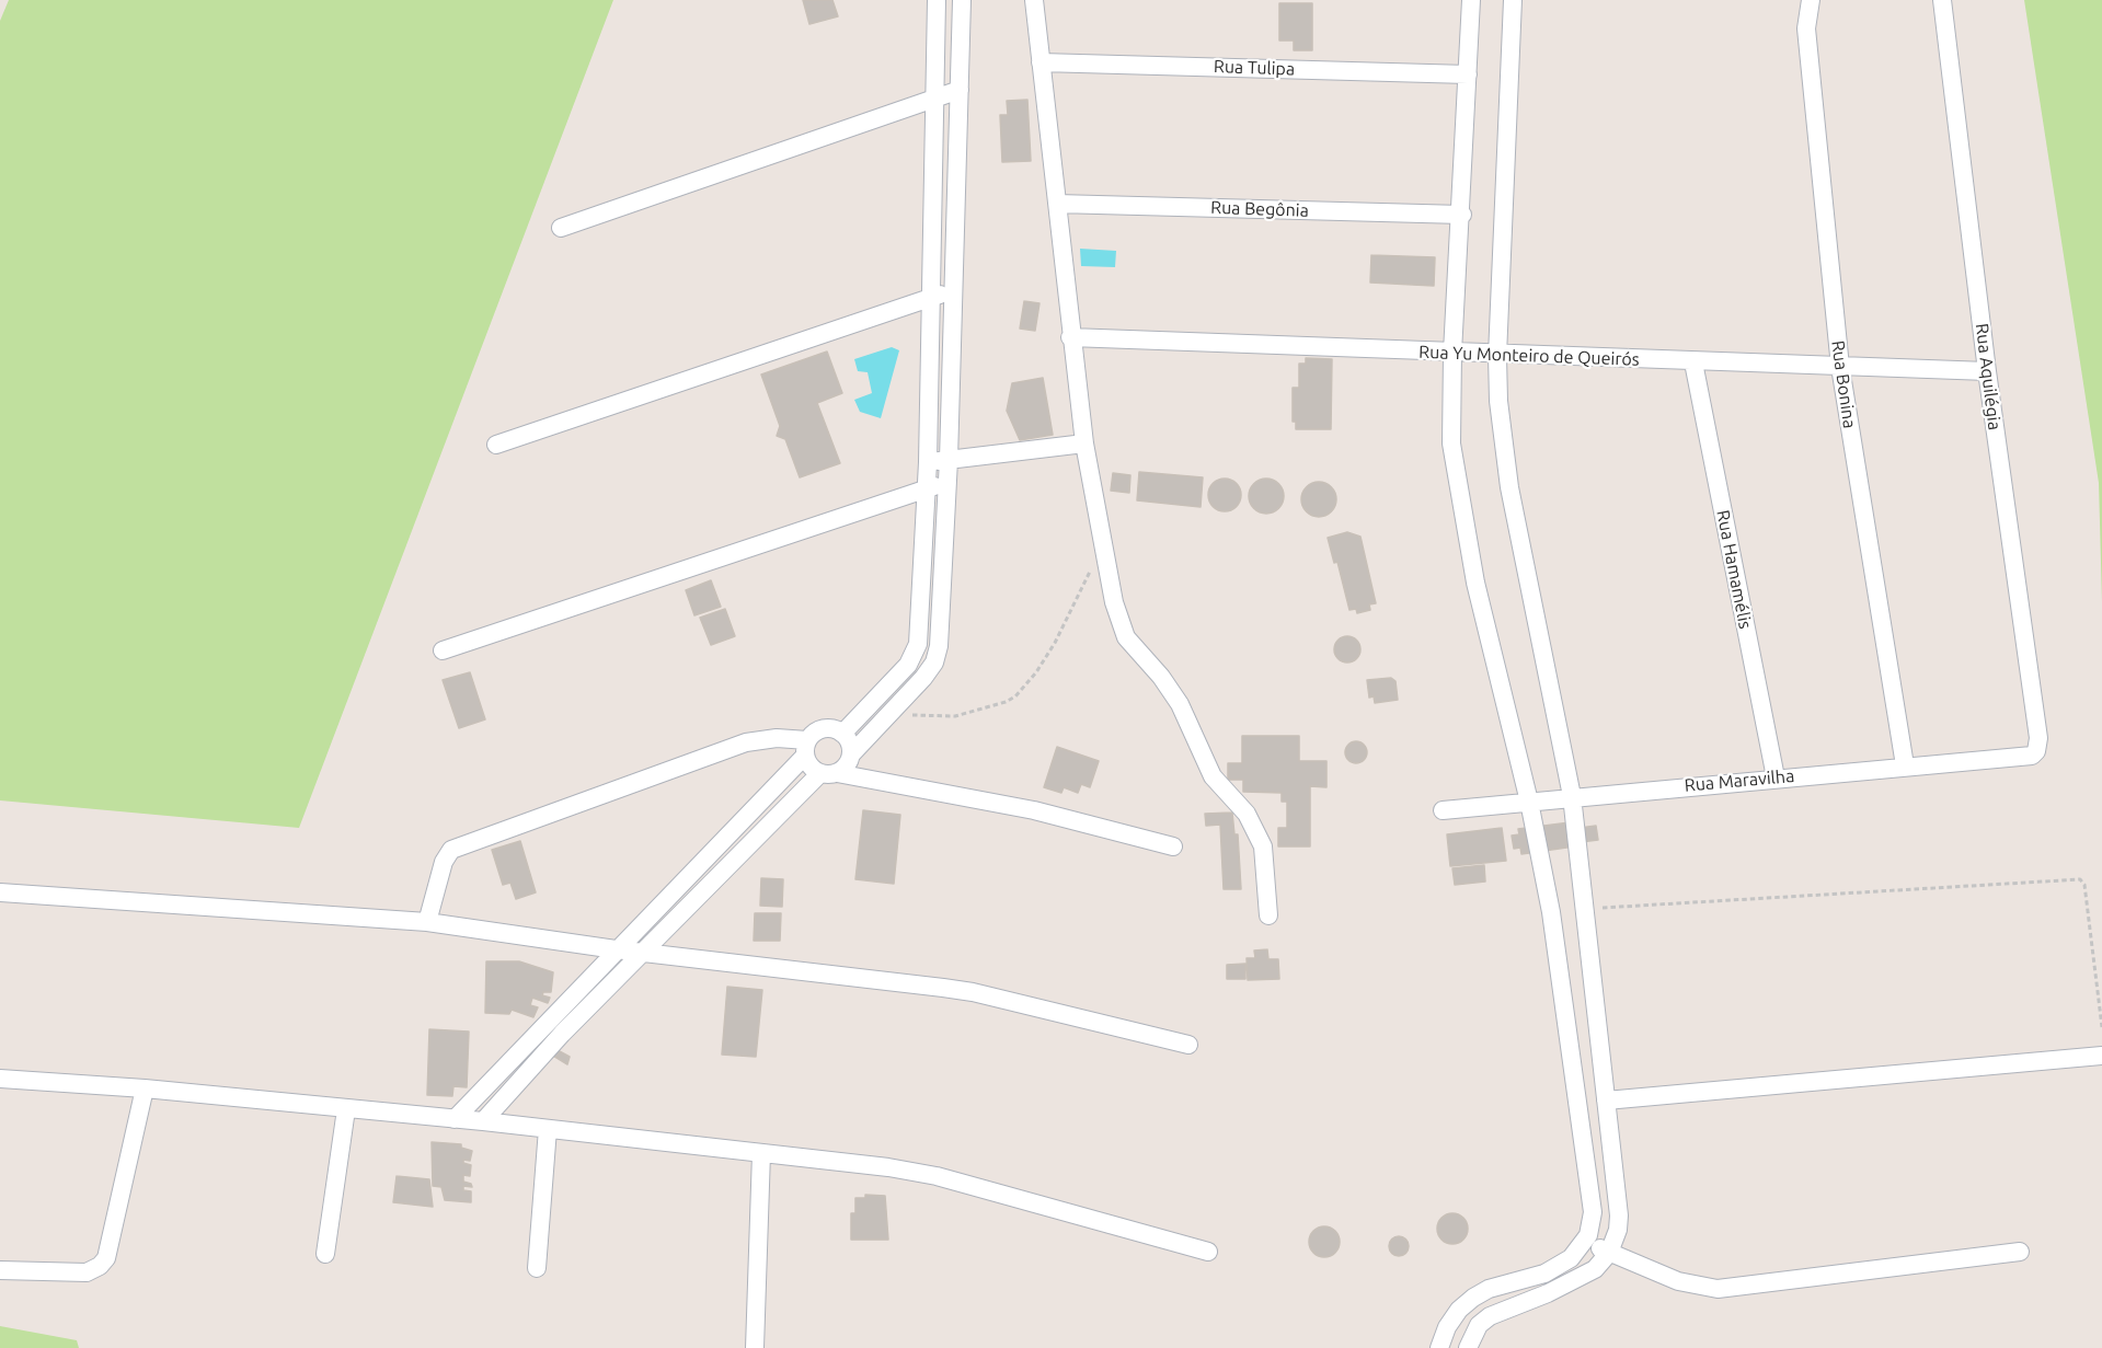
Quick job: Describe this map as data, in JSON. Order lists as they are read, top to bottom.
{
  "streets": {
    "street": [
      "Rua Tulipa",
      "Rua Begônia",
      "Rua Yu Monteiro de Queirós",
      "Rua Aquilégia",
      "Rua Bonina",
      "Rua Hamamélis",
      "Rua Maravilha"
    ]
  },
  "crossings": [
    ["Rua Yu Monteiro de Queirós", "Rua Aquilégia"],
    ["Rua Yu Monteiro de Queirós", "Rua Bonina"],
    ["Rua Yu Monteiro de Queirós", "Rua Hamamélis"],
    ["Rua Aquilégia", "Rua Maravilha"],
    ["Rua Bonina", "Rua Maravilha"],
    ["Rua Hamamélis", "Rua Maravilha"]
  ]
}
